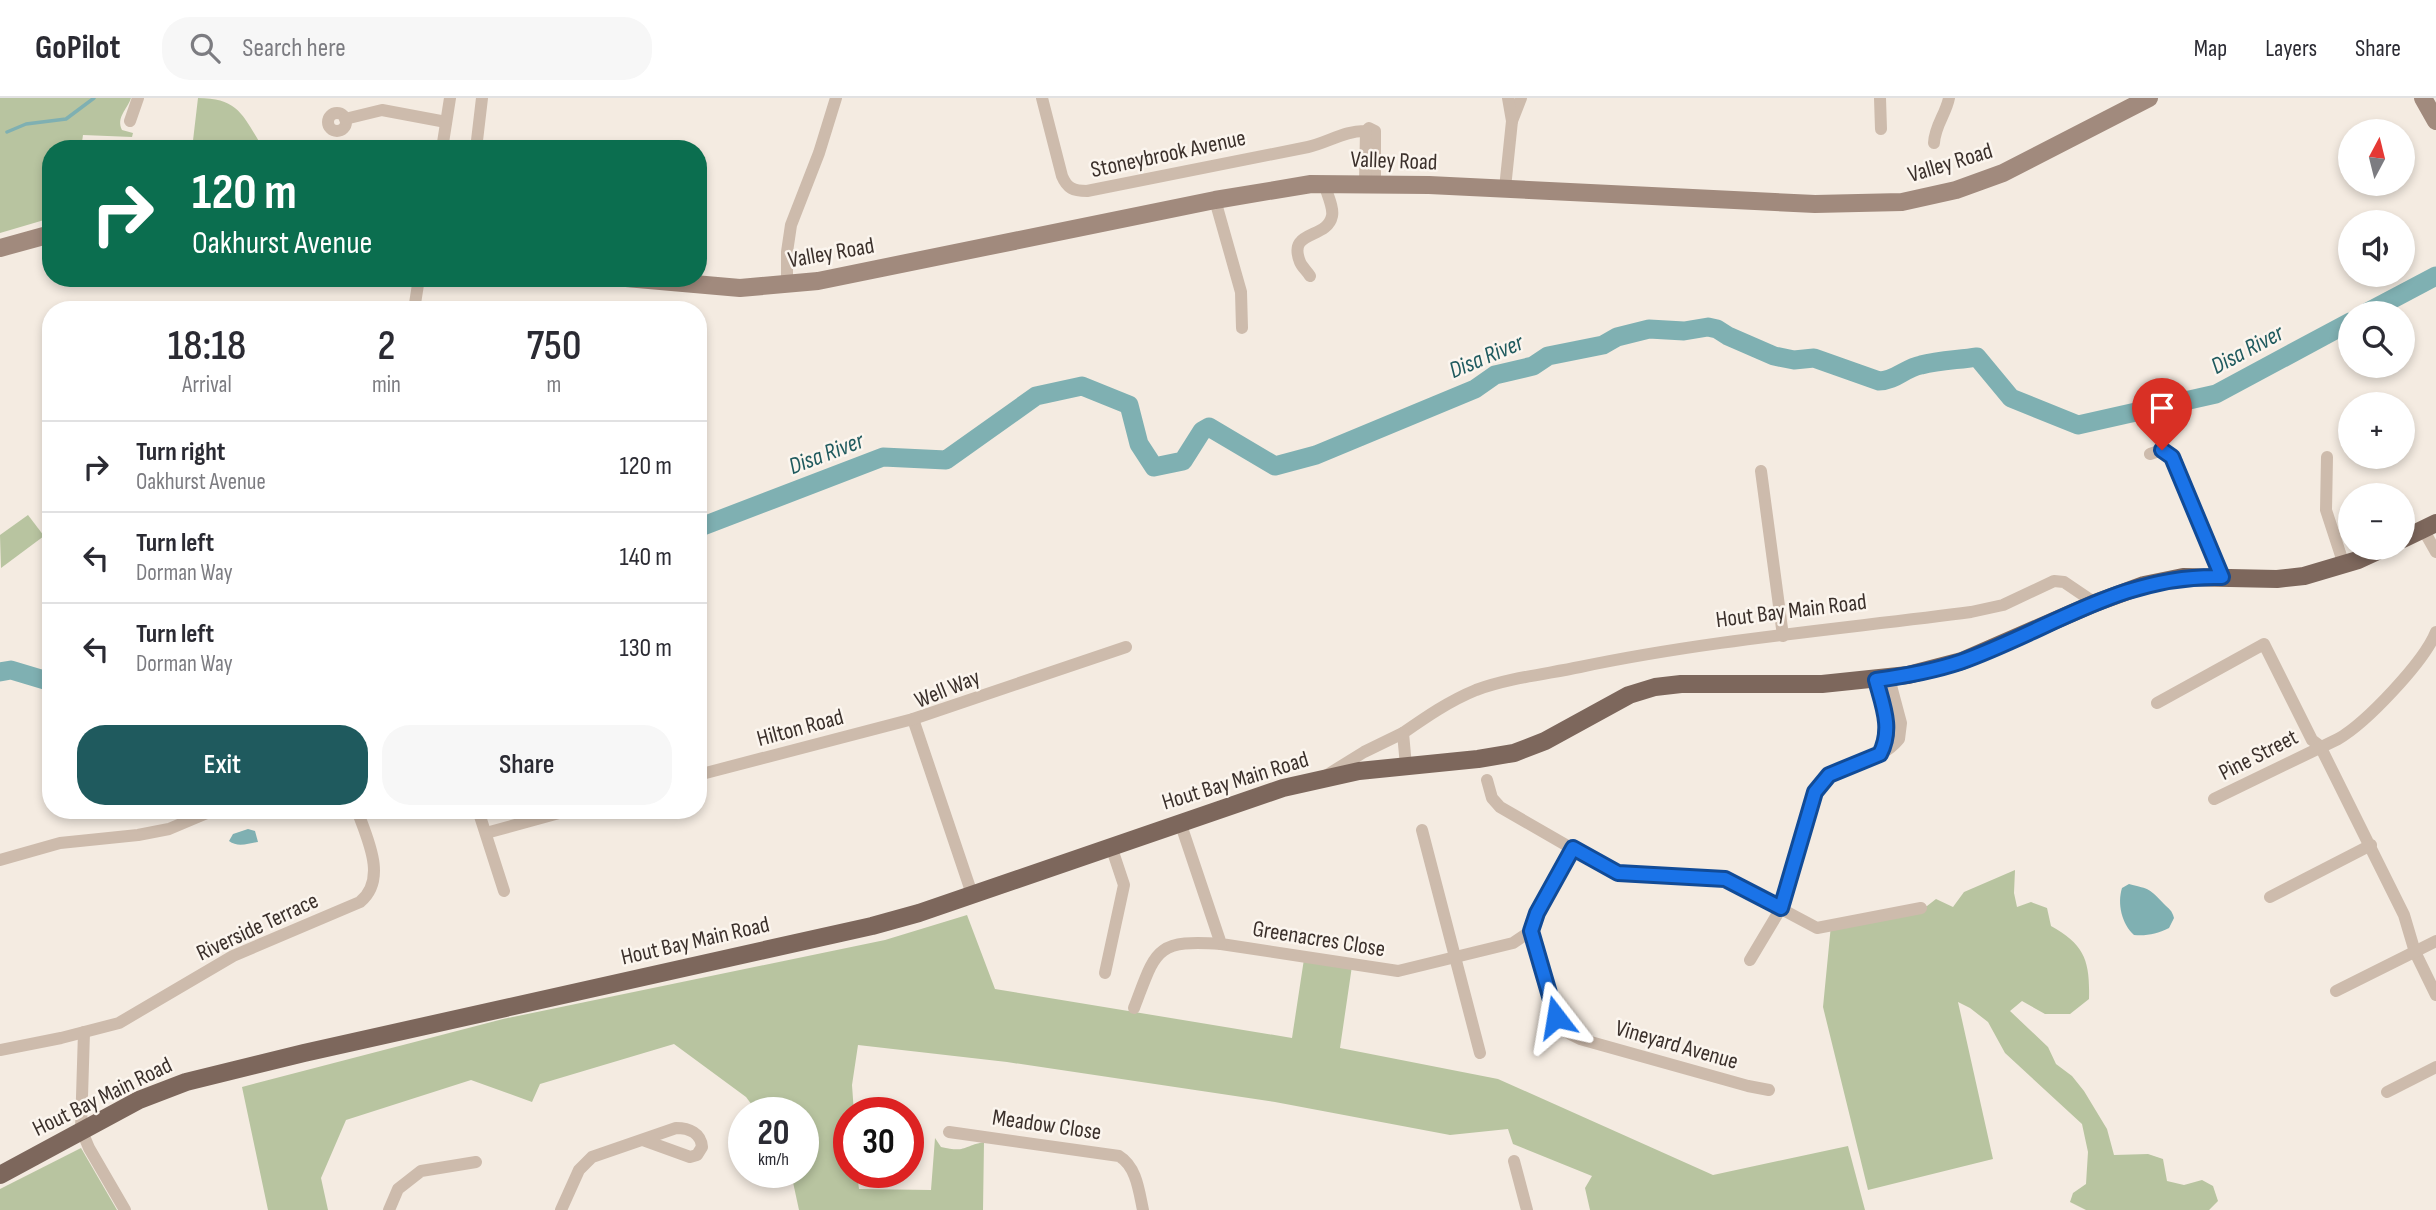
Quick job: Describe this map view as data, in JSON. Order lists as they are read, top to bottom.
{
  "streets": {
    "main road": ["Hout Bay Main Road"],
    "street": [
      "Stoneybrook Avenue",
      "Valley Road",
      "Well Way",
      "Hilton Road",
      "Pine Street",
      "Riverside Terrace",
      "Greenacres Close",
      "Vineyard Avenue",
      "Meadow Close"
    ]
  },
  "crossings": [
    ["Stoneybrook Avenue", "Valley Road"],
    ["Hout Bay Main Road", "Well Way"],
    ["Hout Bay Main Road", "Greenacres Close"],
    ["Well Way", "Hilton Road"],
    ["Greenacres Close", "Vineyard Avenue"]
  ],
  "water": ["Disa River"],
  "north": "top",
  "page": {
    "header": "GoPilot",
    "search": "Search here",
    "nav": ["Map", "Layers", "Share"],
    "map_buttons": ["+", "−"],
    "turn": ["120 m", "Oakhurst Avenue"],
    "eta": [
      "18:18",
      "Arrival",
      "2",
      "min",
      "750",
      "m"
    ],
    "list": [
      {
        "name": "Turn right",
        "note": "Oakhurst Avenue",
        "value": "120 m"
      },
      {
        "name": "Turn left",
        "note": "Dorman Way",
        "value": "140 m"
      },
      {
        "name": "Turn left",
        "note": "Dorman Way",
        "value": "130 m"
      }
    ],
    "buttons": ["Exit", "Share"],
    "speed": "20 km/h",
    "limit": "30"
  }
}
